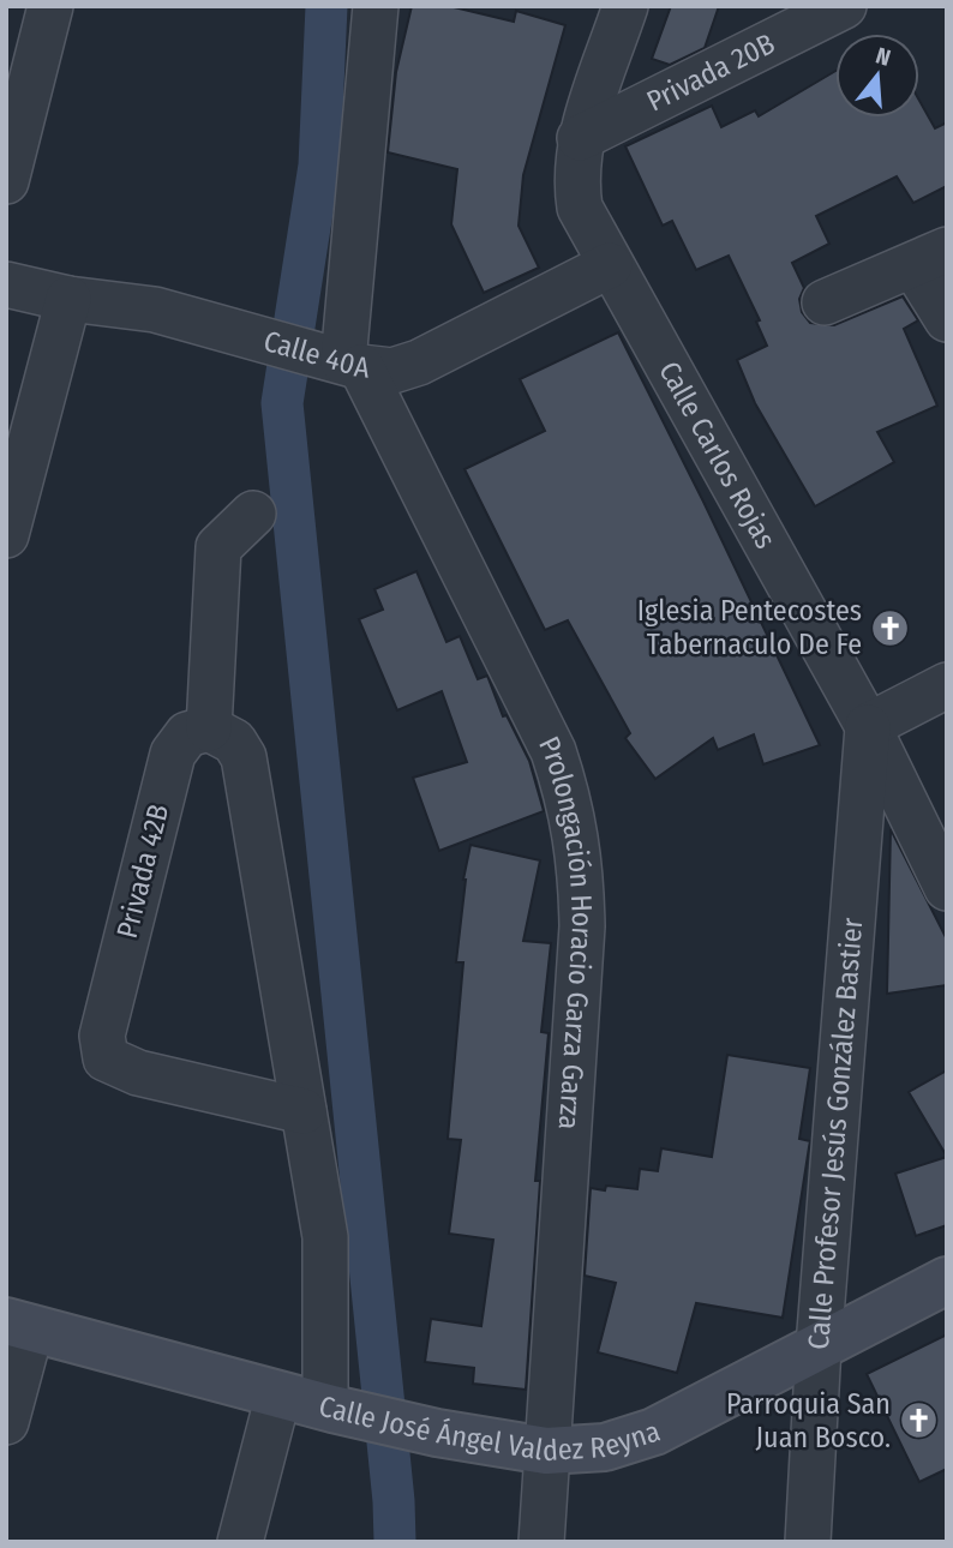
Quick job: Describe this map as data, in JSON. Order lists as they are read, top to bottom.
{
  "streets": {
    "street": [
      "Privada 20B",
      "Calle 40A",
      "Calle Carlos Rojas",
      "Privada 42B",
      "Prolongación Horacio Garza Garza",
      "Calle Profesor Jesús González Bastier",
      "Calle José Ángel Valdez Reyna"
    ]
  },
  "crossings": [
    ["Privada 20B", "Calle Carlos Rojas"],
    ["Calle 40A", "Calle Carlos Rojas"],
    ["Calle 40A", "Prolongación Horacio Garza Garza"],
    ["Calle Carlos Rojas", "Calle Profesor Jesús González Bastier"],
    ["Prolongación Horacio Garza Garza", "Calle José Ángel Valdez Reyna"],
    ["Calle Profesor Jesús González Bastier", "Calle José Ángel Valdez Reyna"]
  ],
  "places": {
    "church": ["Iglesia Pentecostes Tabernaculo De Fe", "Parroquia San Juan Bosco."]
  },
  "north": "top"
}
